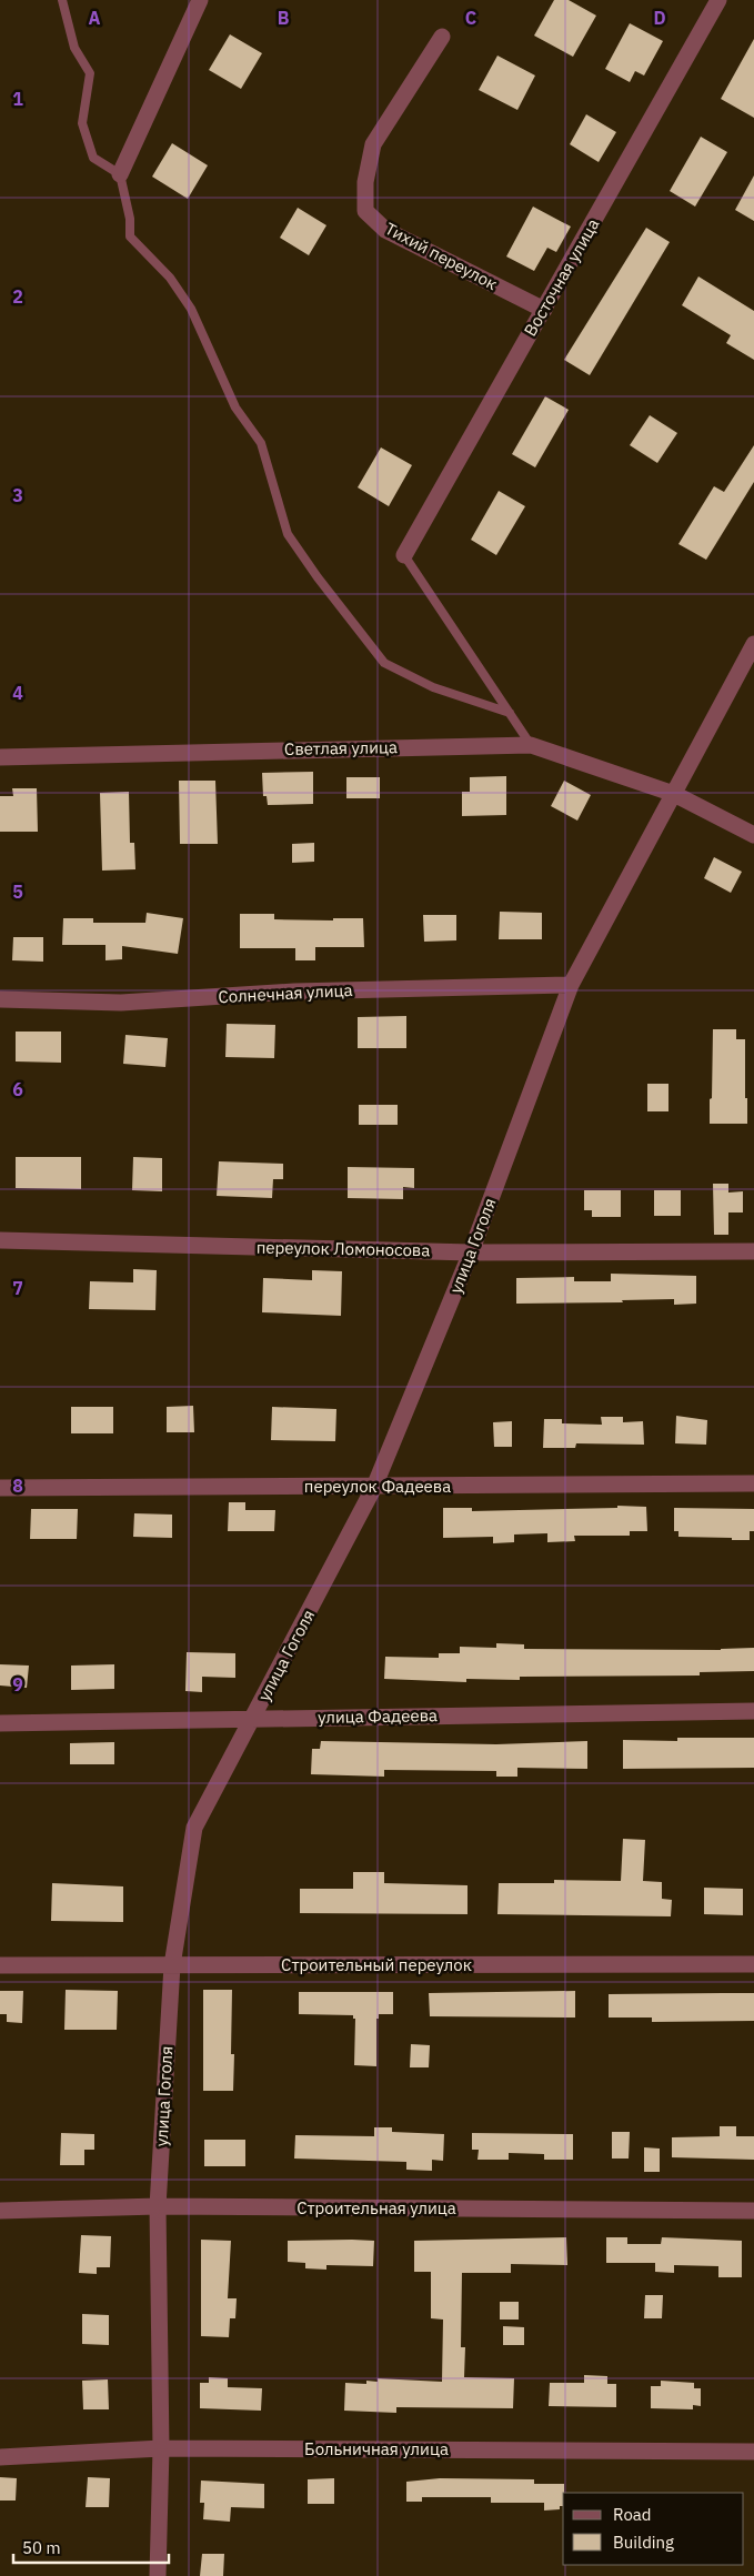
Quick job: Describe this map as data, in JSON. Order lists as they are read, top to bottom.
{
  "streets": {
    "street": [
      "Тихий переулок",
      "Восточная улица",
      "Светлая улица",
      "Солнечная улица",
      "улица Гоголя",
      "переулок Ломоносова",
      "переулок Фадеева",
      "улица Фадеева",
      "Строительный переулок",
      "Строительная улица",
      "Больничная улица"
    ]
  },
  "crossings": [
    ["Тихий переулок", "Восточная улица"],
    ["Светлая улица", "улица Гоголя"],
    ["Солнечная улица", "улица Гоголя"],
    ["улица Гоголя", "переулок Ломоносова"],
    ["улица Гоголя", "переулок Фадеева"],
    ["улица Гоголя", "улица Фадеева"],
    ["улица Гоголя", "Строительный переулок"],
    ["улица Гоголя", "Строительная улица"],
    ["улица Гоголя", "Больничная улица"]
  ],
  "legend": ["Road", "Building"],
  "scale_bar": "50 m",
  "grid": {
    "columns": [
      "A",
      "B",
      "C",
      "D"
    ],
    "rows": [
      "1",
      "2",
      "3",
      "4",
      "5",
      "6",
      "7",
      "8",
      "9"
    ]
  }
}
